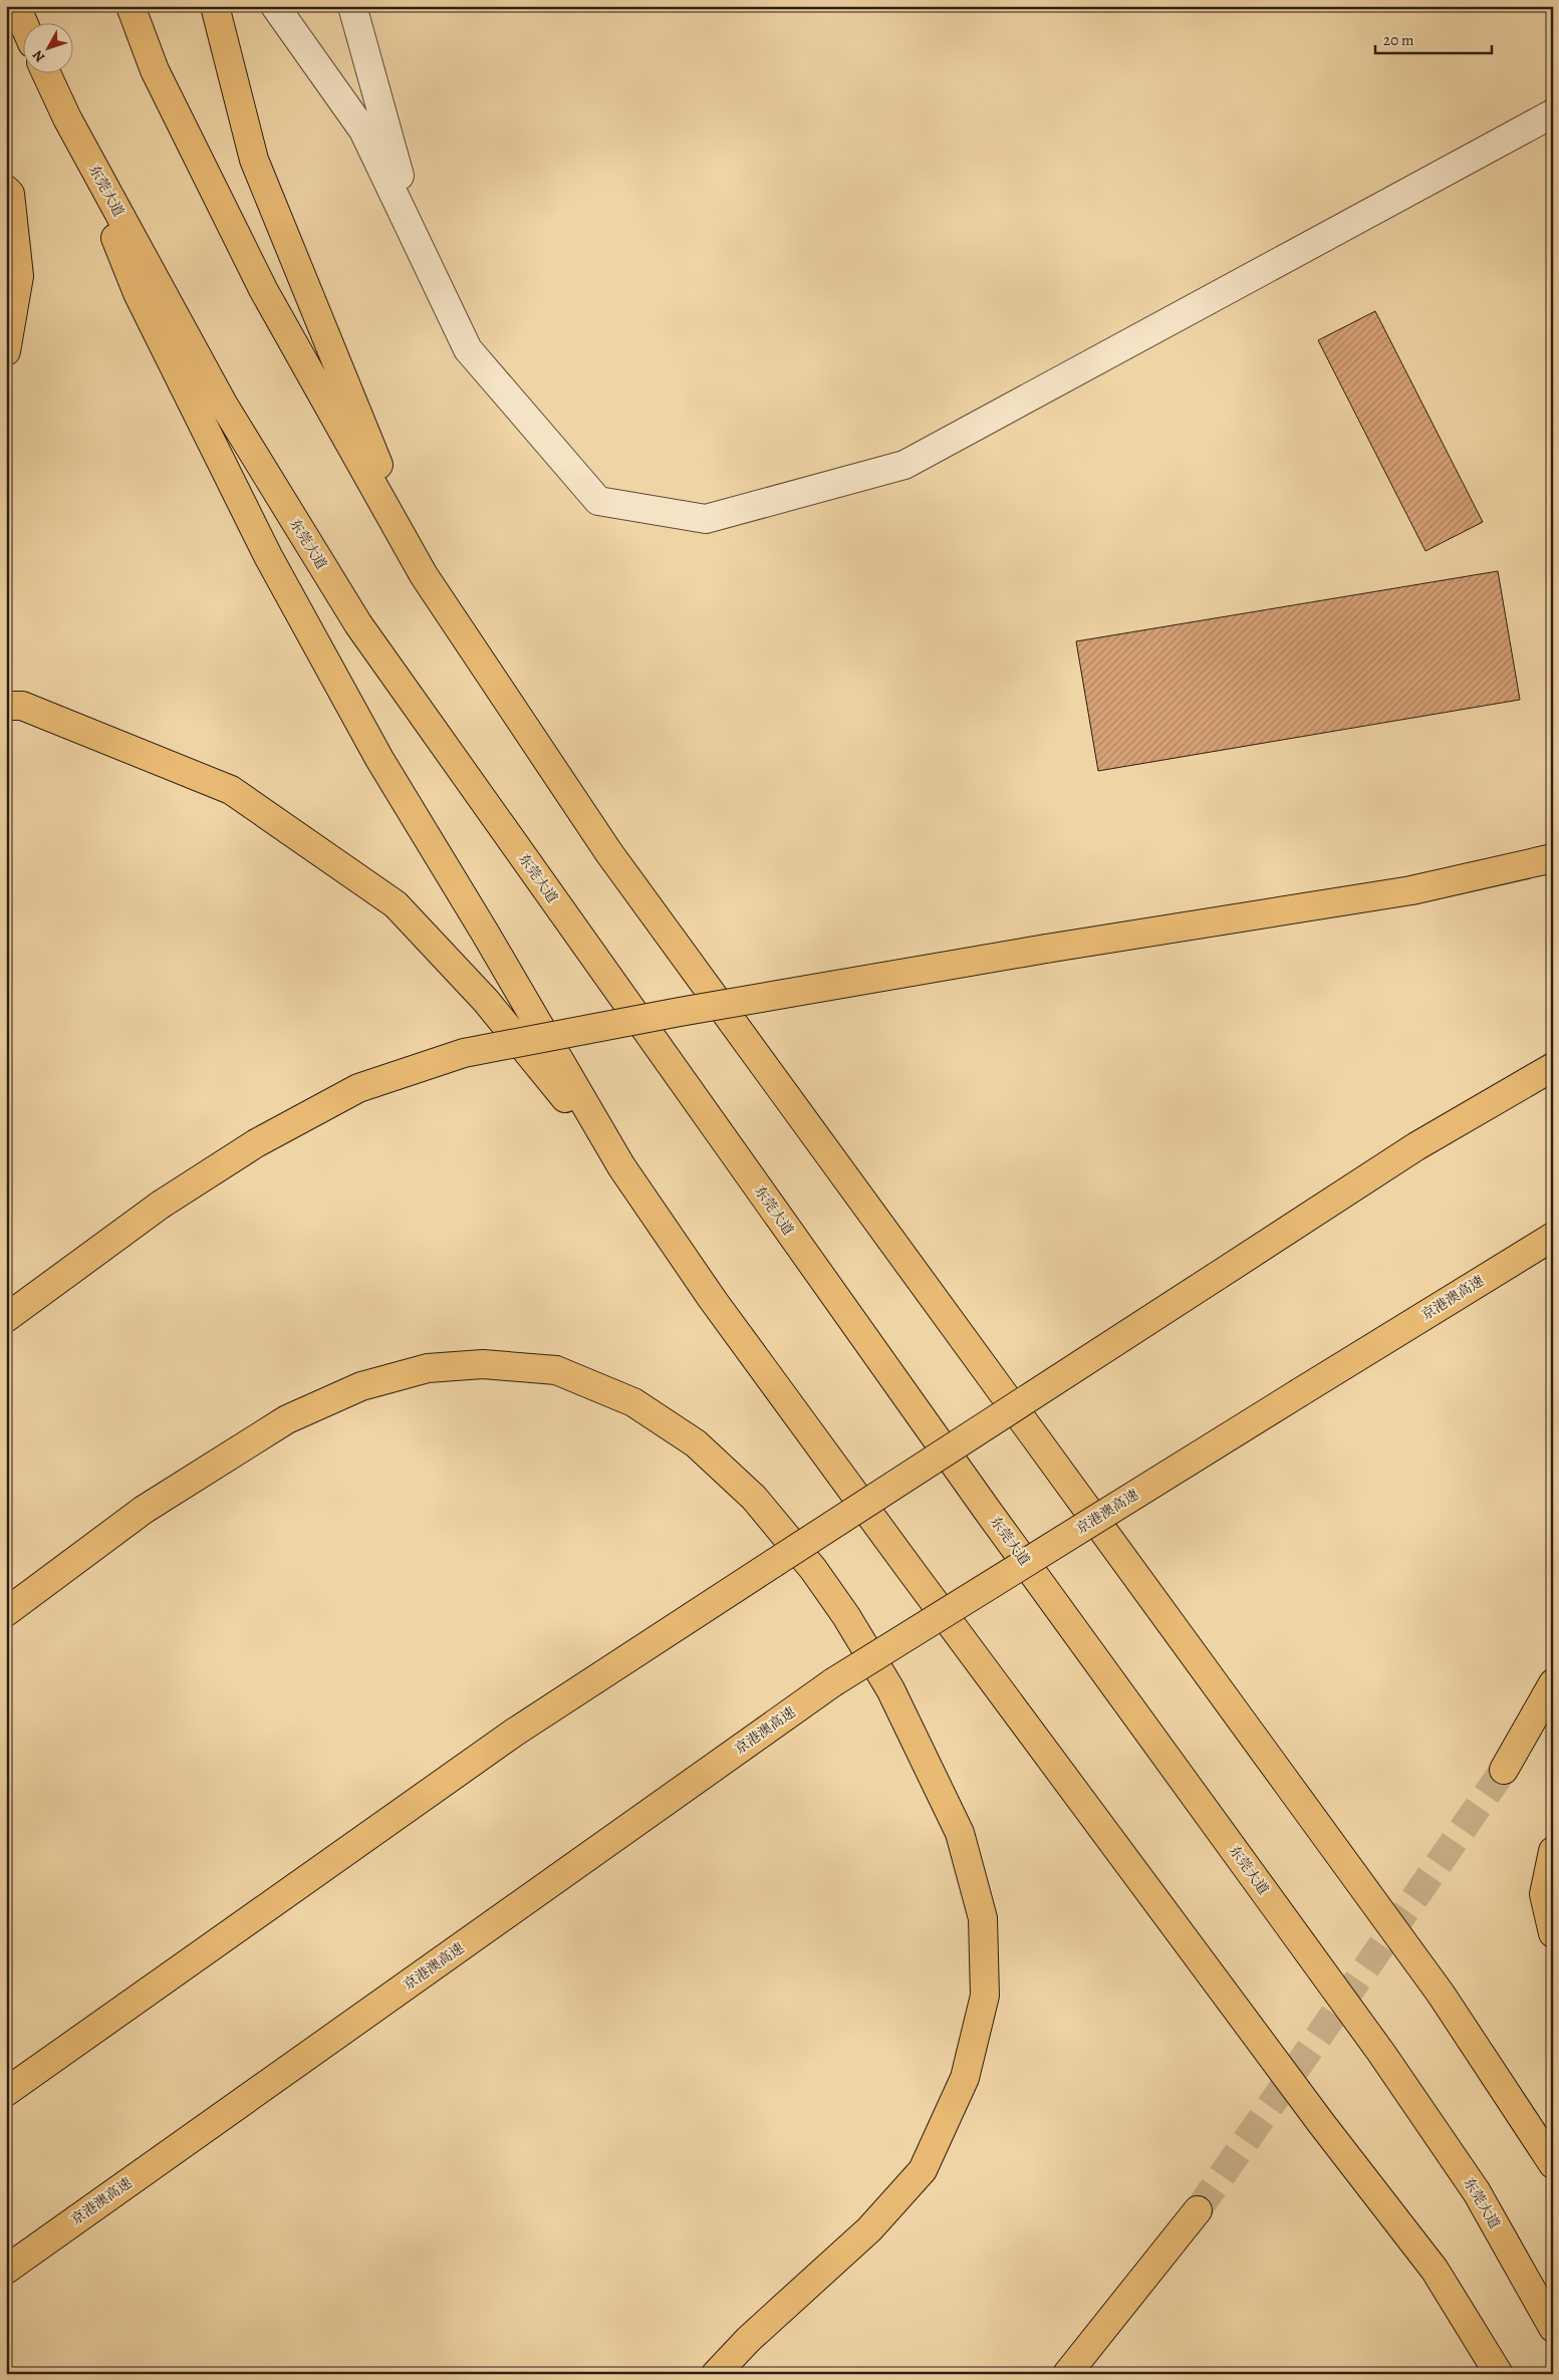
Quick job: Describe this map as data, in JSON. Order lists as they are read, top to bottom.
{
  "streets": {
    "highway": ["东莞大道", "京港澳高速"]
  },
  "scale_bar": "20 m",
  "north": "bottom left"
}
